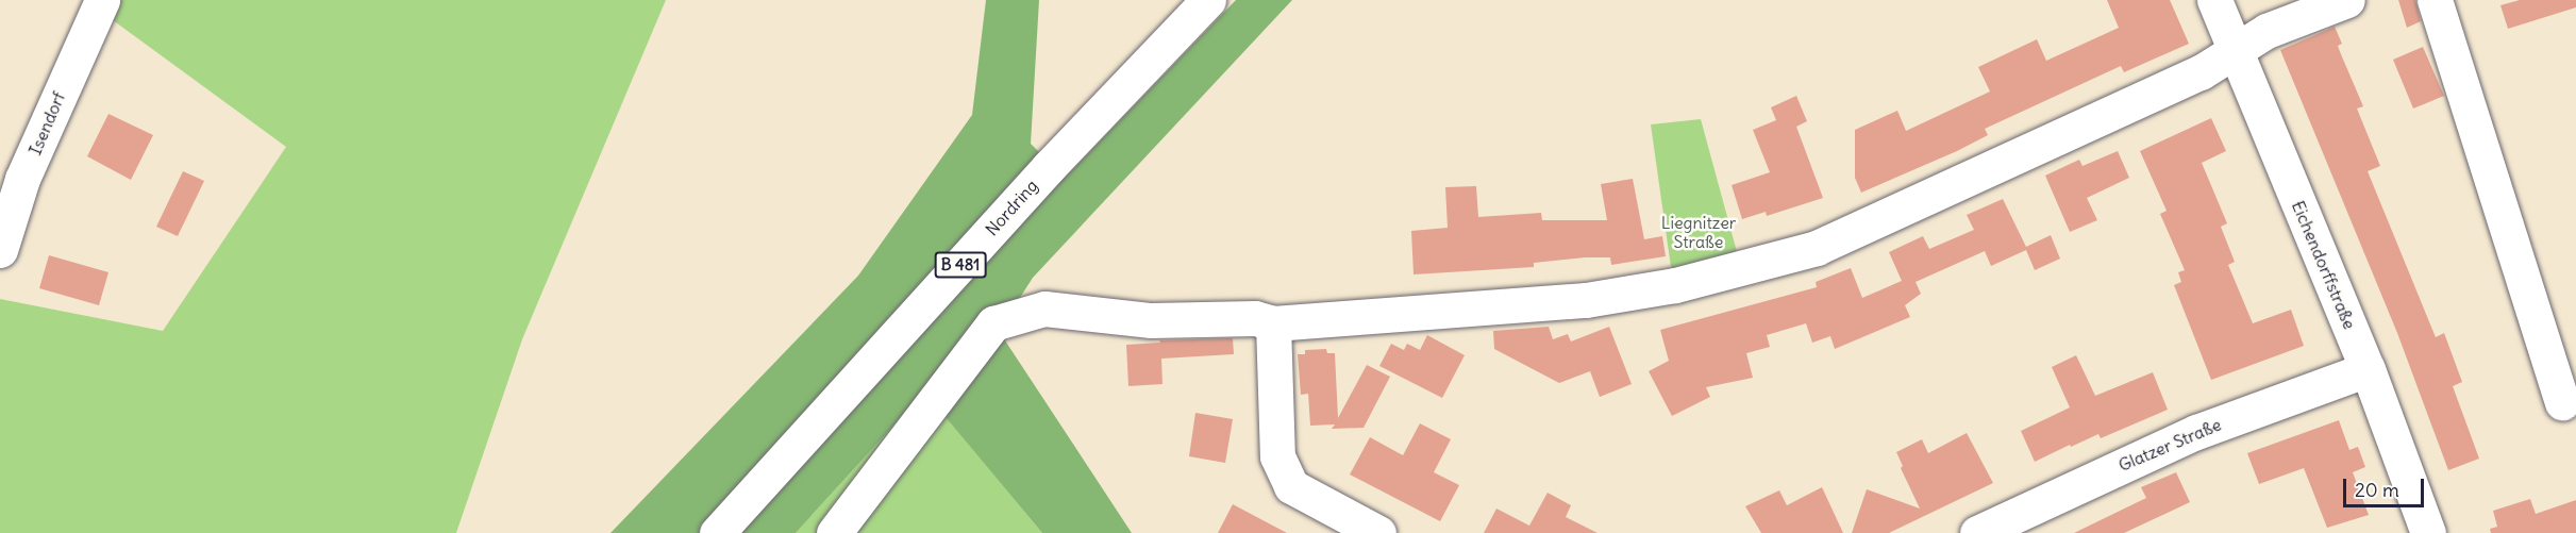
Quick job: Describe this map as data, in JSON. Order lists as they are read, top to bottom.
{
  "streets": {
    "street": [
      "Isendorf",
      "Nordring",
      "B 481",
      "Eichendorffstraße",
      "Glatzer Straße"
    ]
  },
  "crossings": [
    ["Eichendorffstraße", "Glatzer Straße"]
  ],
  "parks": ["Liegnitzer Straße"],
  "scale_bar": "20 m"
}
